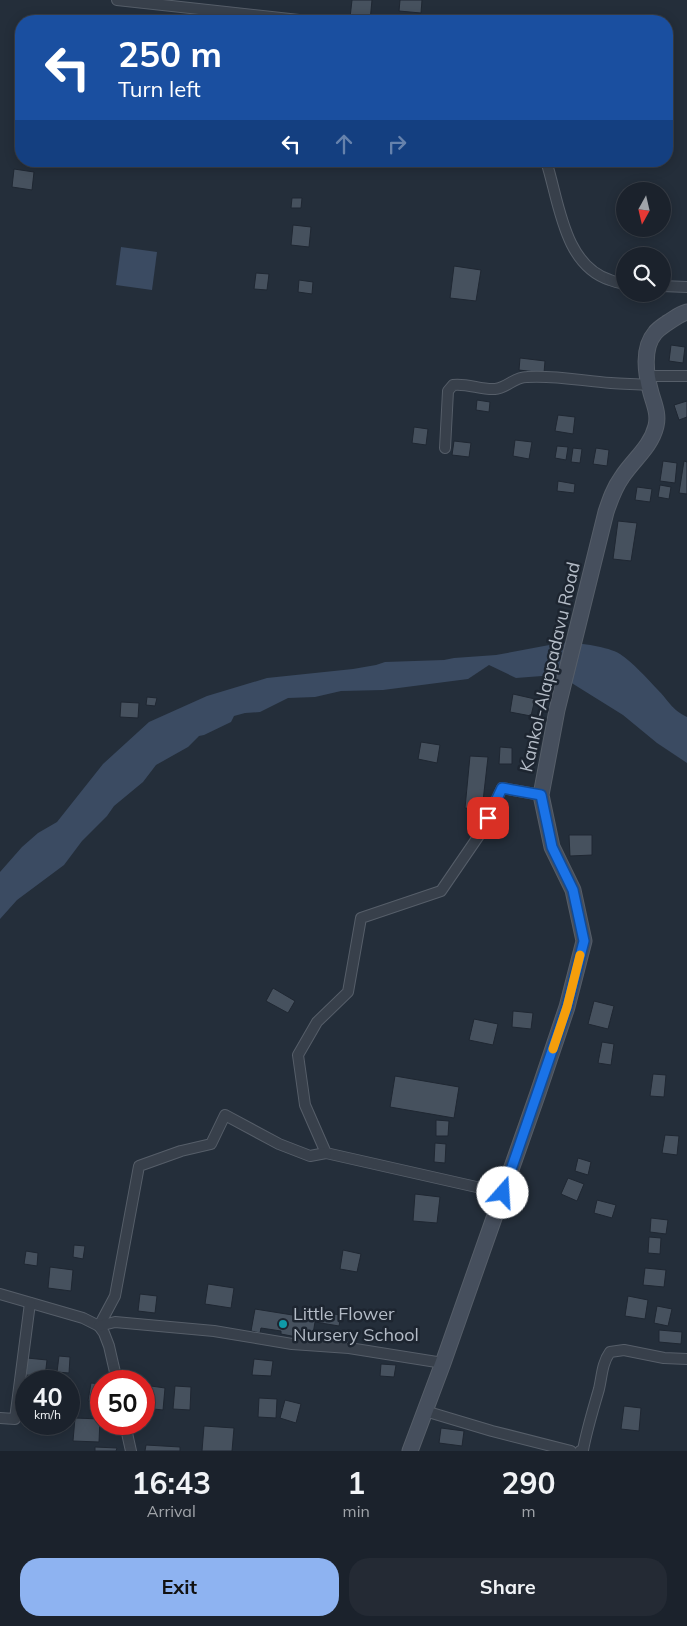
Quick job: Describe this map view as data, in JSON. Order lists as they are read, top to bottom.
{
  "streets": {
    "main road": ["Kankol-Alappadavu Road"]
  },
  "places": ["Little Flower Nursery School"],
  "north": "bottom",
  "page": {
    "turn": ["250 m", "Turn left"],
    "speed": "40 km/h",
    "limit": "50",
    "eta": [
      "16:43",
      "Arrival",
      "1",
      "min",
      "290",
      "m"
    ],
    "buttons": ["Exit", "Share"]
  }
}
